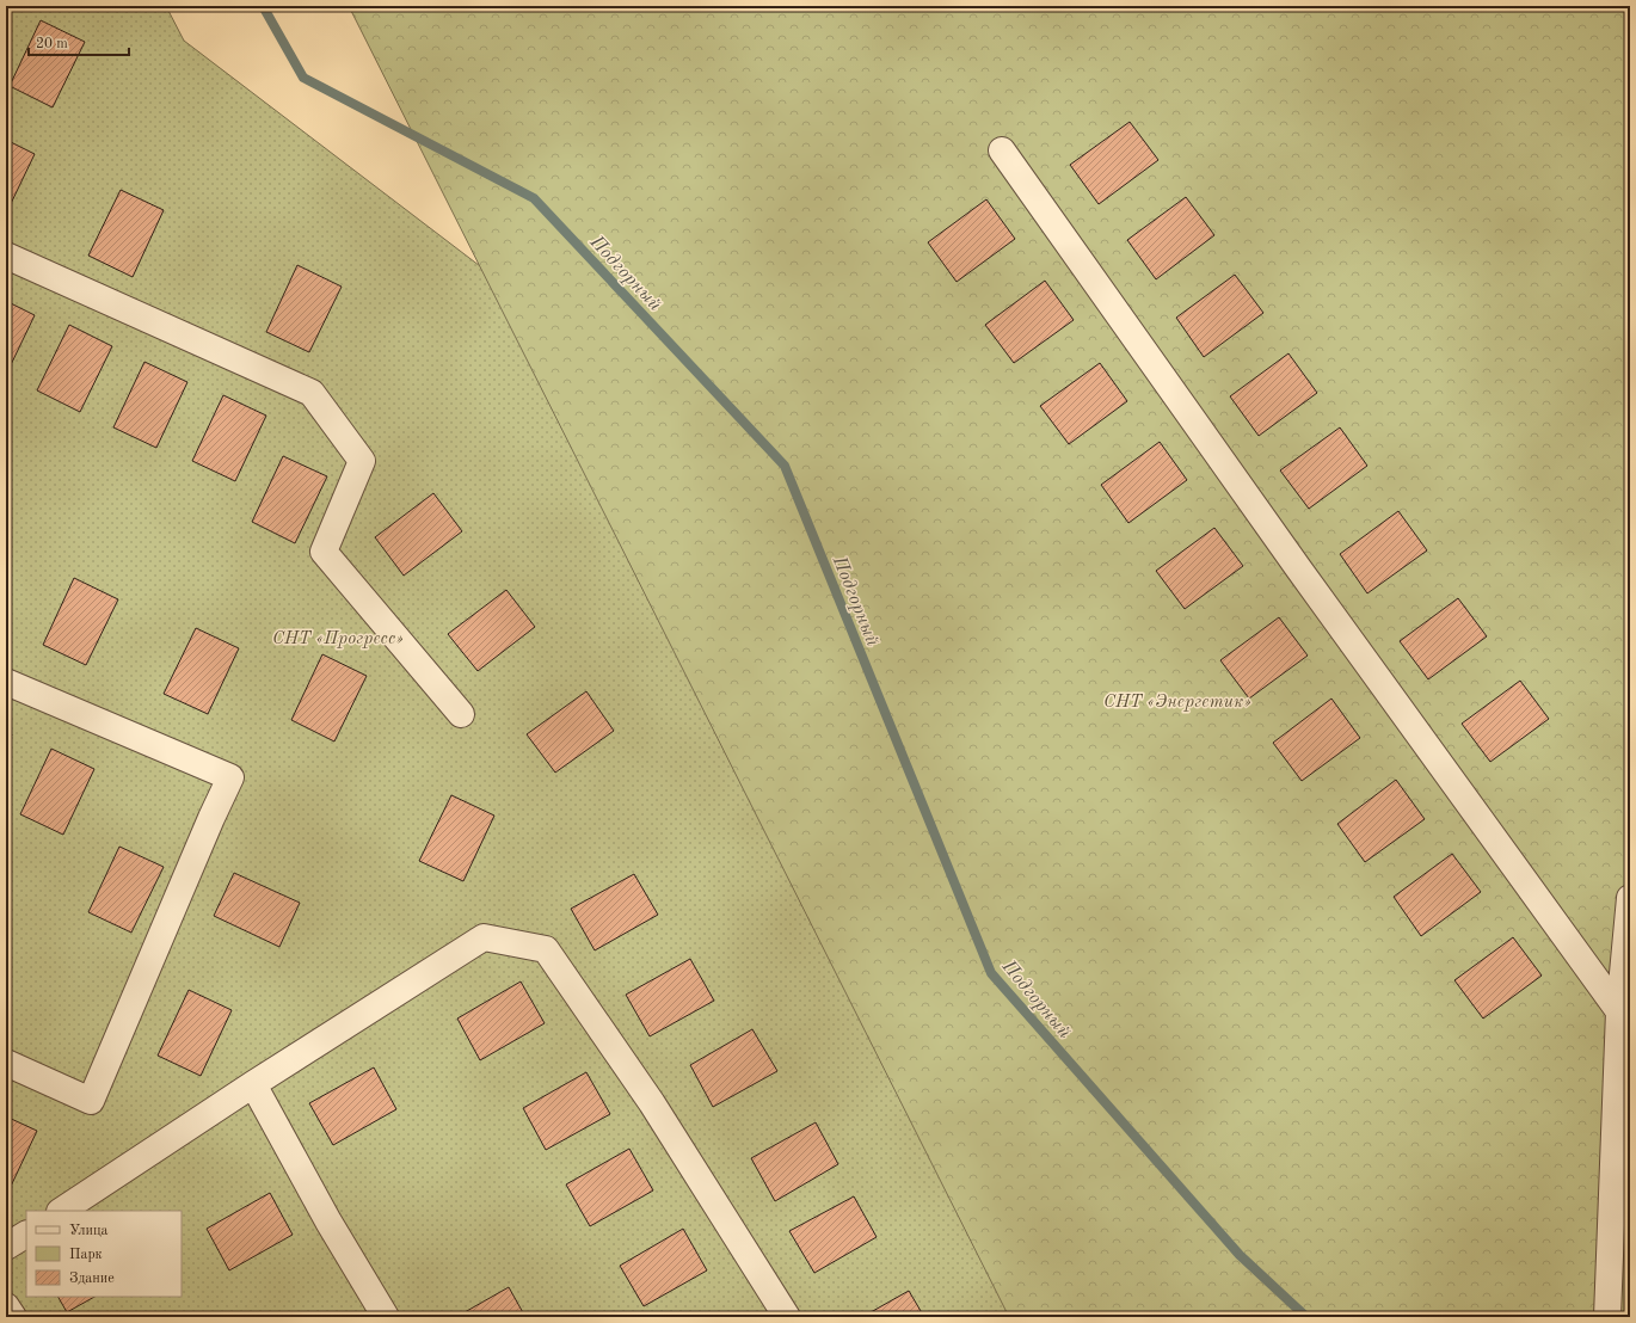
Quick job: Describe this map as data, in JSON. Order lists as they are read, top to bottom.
{
  "water": ["Подгорный"],
  "parks": ["СНТ «Прогресс»", "СНТ «Энергетик»"],
  "legend": ["Улица", "Парк", "Здание"],
  "scale_bar": "20 m"
}
